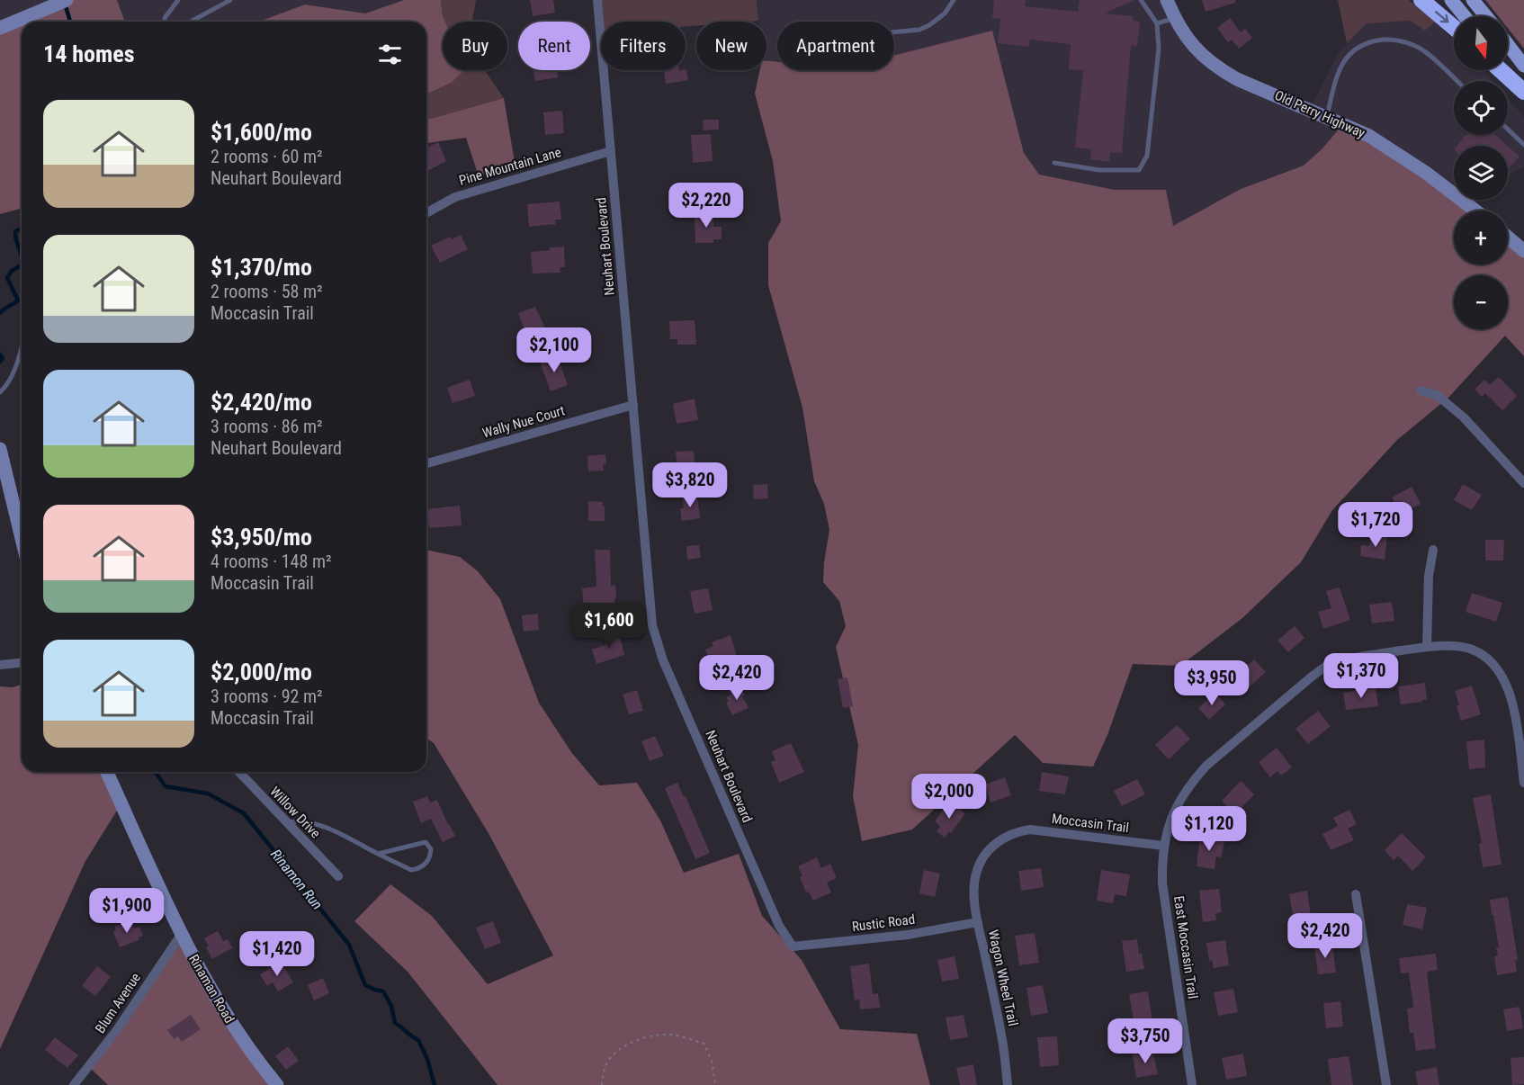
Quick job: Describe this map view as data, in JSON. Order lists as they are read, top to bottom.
{
  "streets": {
    "street": [
      "Old Perry Highway",
      "Pine Mountain Lane",
      "Neuhart Boulevard",
      "Wally Nue Court",
      "Willow Drive",
      "Moccasin Trail",
      "Rustic Road",
      "East Moccasin Trail",
      "Wagon Wheel Trail",
      "Rinaman Road",
      "Blum Avenue"
    ]
  },
  "crossings": [
    ["Pine Mountain Lane", "Neuhart Boulevard"],
    ["Neuhart Boulevard", "Wally Nue Court"],
    ["Neuhart Boulevard", "Rustic Road"],
    ["Moccasin Trail", "East Moccasin Trail"],
    ["Moccasin Trail", "Wagon Wheel Trail"],
    ["Rustic Road", "Wagon Wheel Trail"],
    ["Rinaman Road", "Blum Avenue"]
  ],
  "water": ["Rinamon Run"],
  "north": "bottom",
  "page": {
    "map_buttons": ["+", "−"],
    "chip": [
      "Buy",
      "Rent",
      "Filters",
      "New",
      "Apartment"
    ],
    "heading": "14 homes",
    "list": [
      {
        "name": "$1,600/mo",
        "note": "2 rooms · 60 m² · Neuhart Boulevard"
      },
      {
        "name": "$1,370/mo",
        "note": "2 rooms · 58 m² · Moccasin Trail"
      },
      {
        "name": "$2,420/mo",
        "note": "3 rooms · 86 m² · Neuhart Boulevard"
      },
      {
        "name": "$3,950/mo",
        "note": "4 rooms · 148 m² · Moccasin Trail"
      },
      {
        "name": "$2,000/mo",
        "note": "3 rooms · 92 m² · Moccasin Trail"
      }
    ],
    "price": [
      "$2,220",
      "$2,100",
      "$3,820",
      "$1,720",
      "$1,600",
      "$1,370",
      "$2,420",
      "$3,950",
      "$2,000",
      "$1,120",
      "$1,900",
      "$2,420",
      "$1,420",
      "$3,750"
    ]
  }
}
